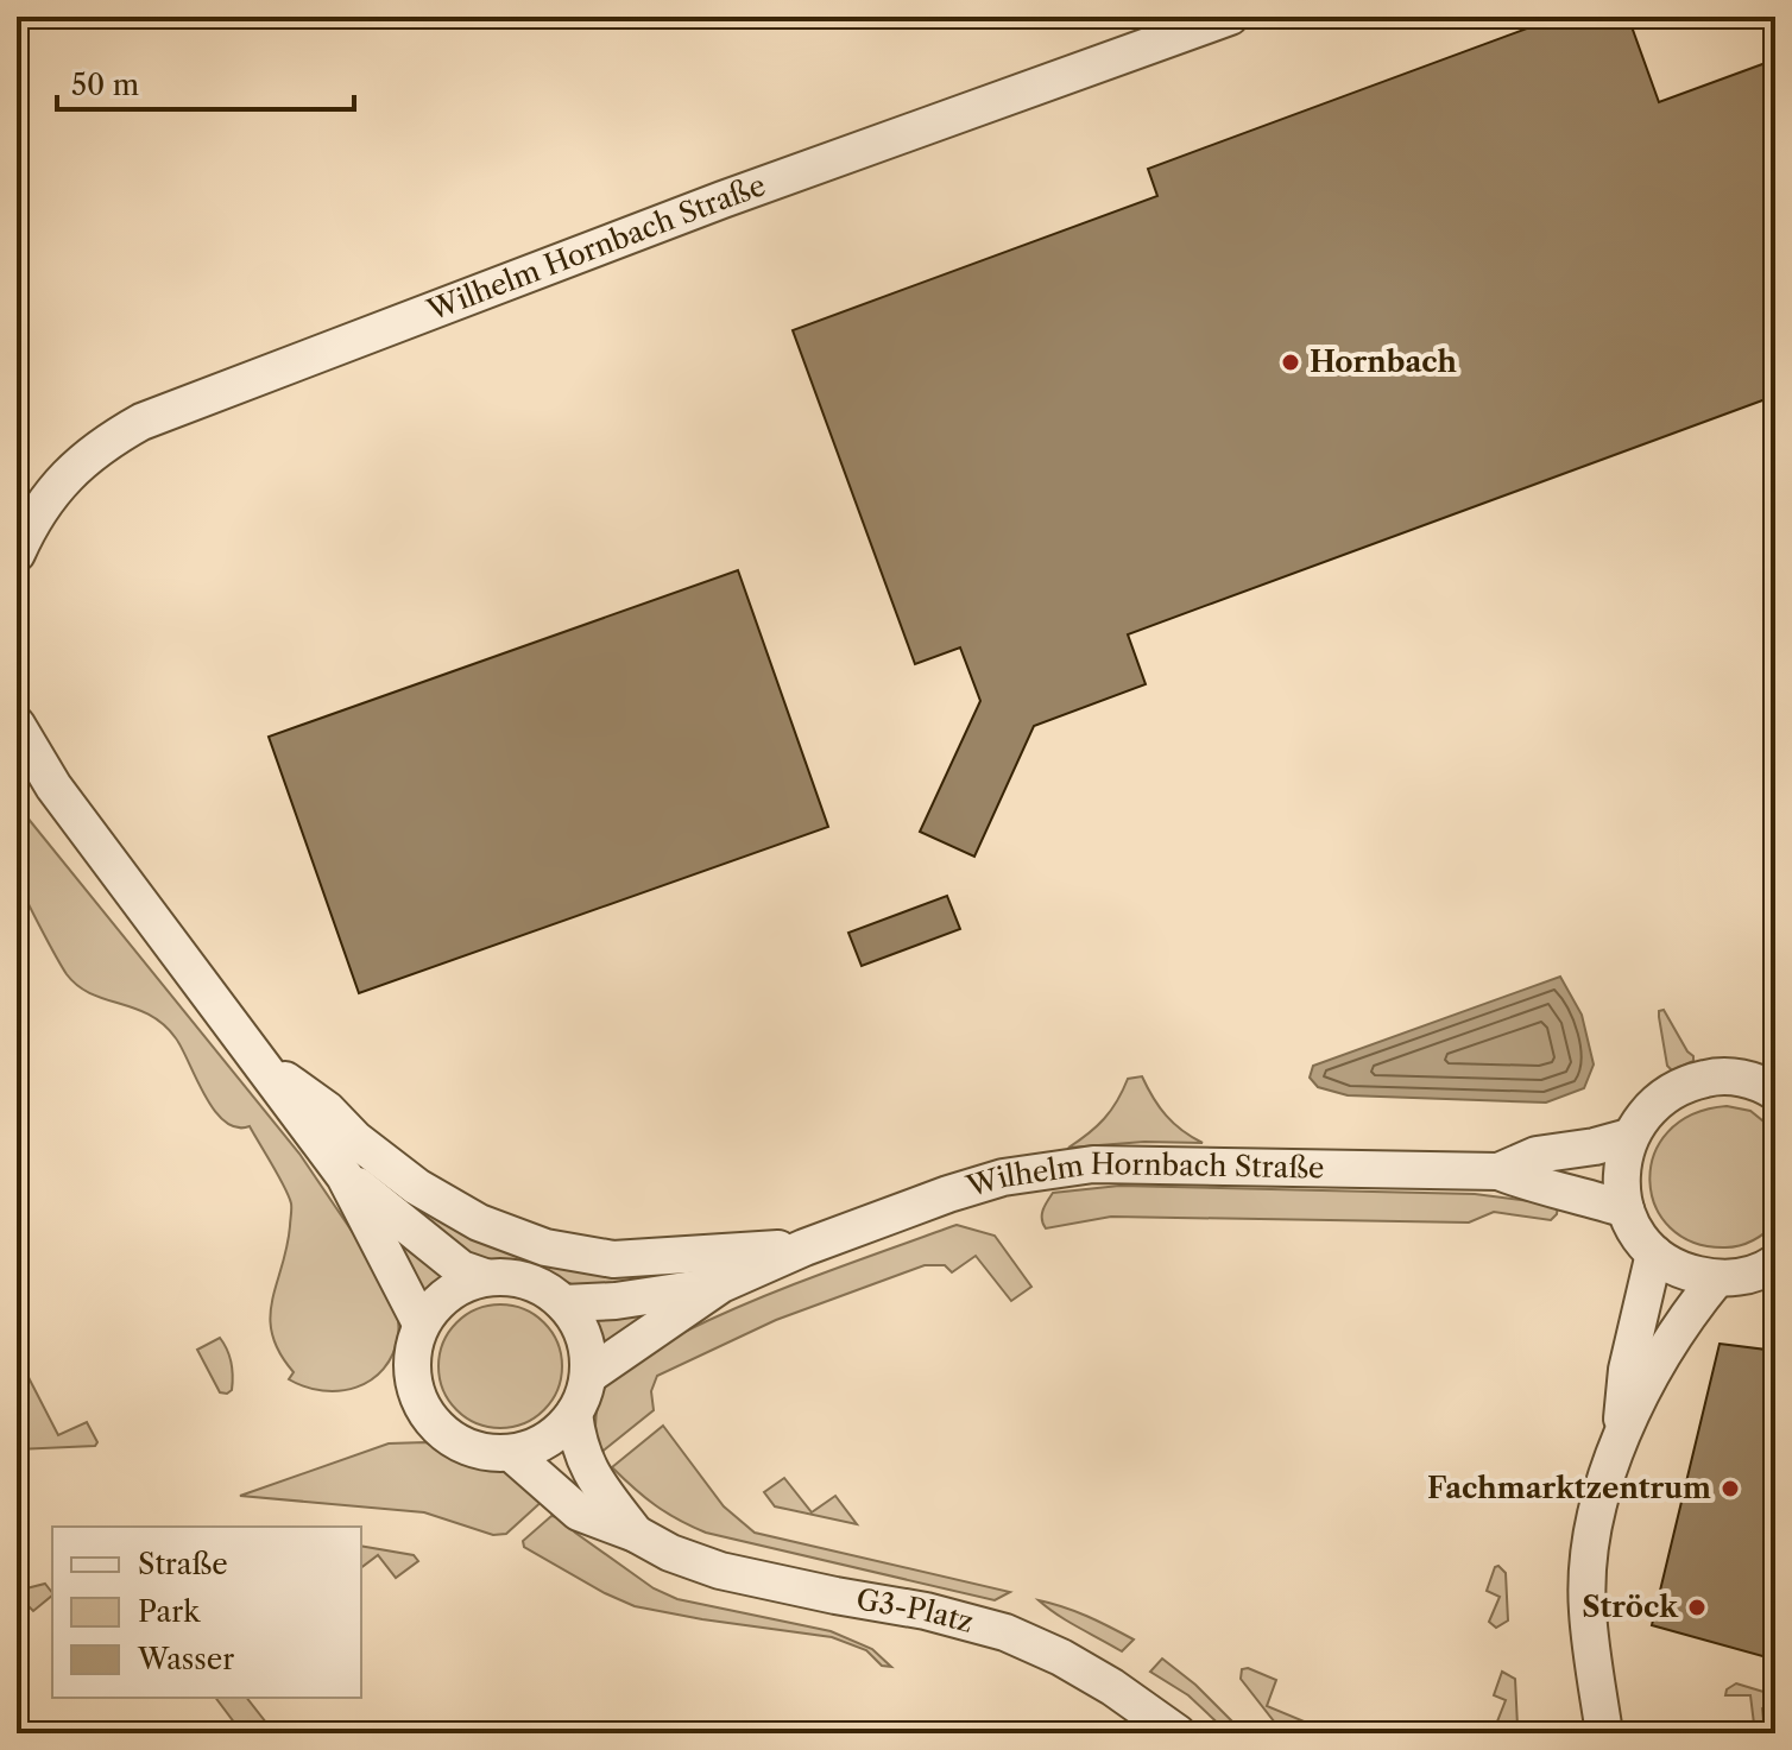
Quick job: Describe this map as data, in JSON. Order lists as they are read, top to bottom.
{
  "streets": {
    "street": ["Wilhelm Hornbach Straße", "G3-Platz"]
  },
  "crossings": [
    ["Wilhelm Hornbach Straße", "G3-Platz"]
  ],
  "places": ["Hornbach", "Fachmarktzentrum", "Ströck"],
  "legend": ["Straße", "Park", "Wasser"],
  "scale_bar": "50 m"
}
